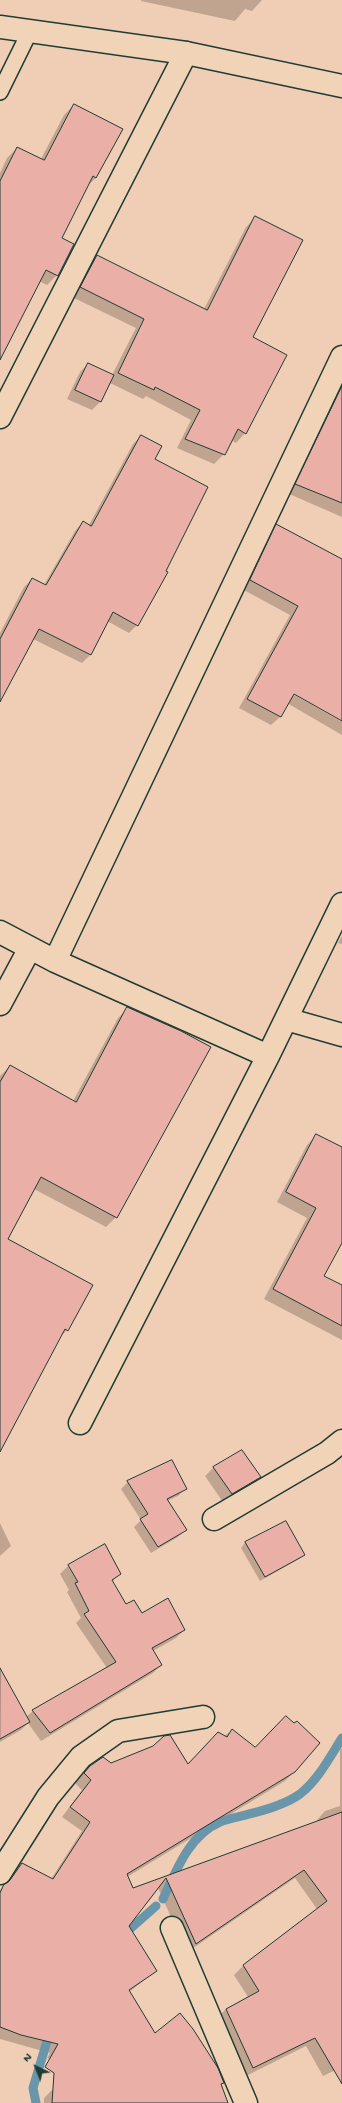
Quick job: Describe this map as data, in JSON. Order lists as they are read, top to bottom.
{
  "north": "top left"
}
